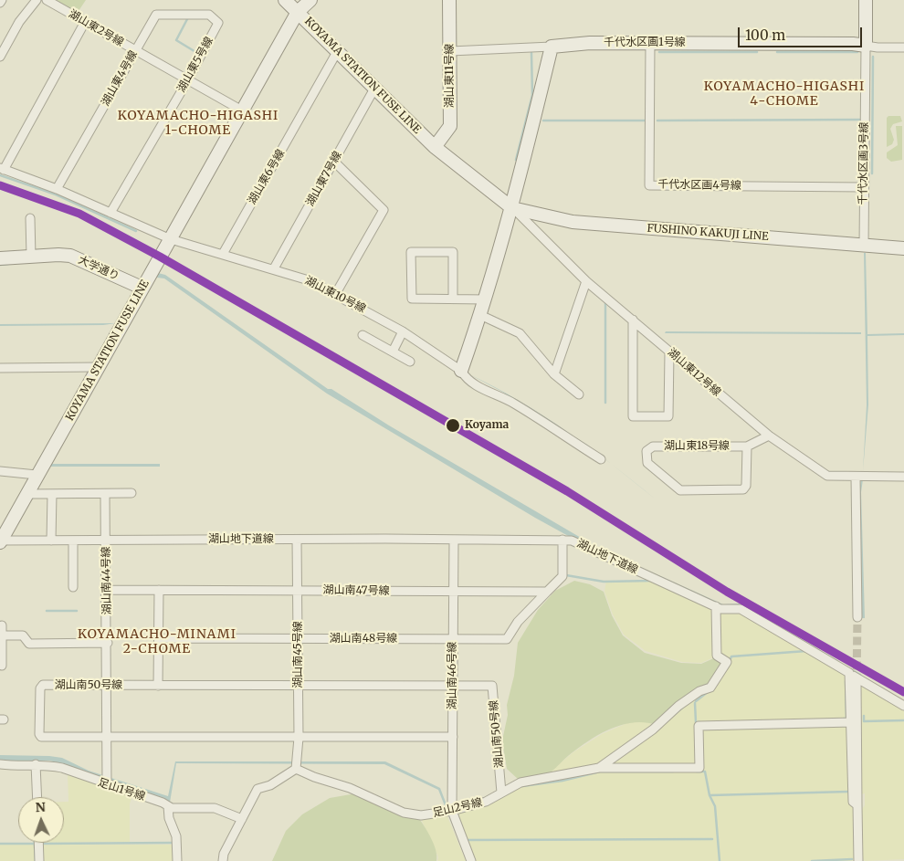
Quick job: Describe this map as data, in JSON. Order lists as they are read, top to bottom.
{
  "streets": {
    "main road": [
      "千代水区画1号線",
      "KOYAMA STATION FUSE LINE",
      "湖山東11号線",
      "千代水区画3号線",
      "FUSHINO KAKUJI LINE",
      "大学通り"
    ],
    "street": [
      "湖山東2号線",
      "湖山東5号線",
      "湖山東4号線",
      "湖山東6号線",
      "湖山東7号線",
      "千代水区画4号線",
      "湖山東10号線",
      "湖山東12号線",
      "湖山東18号線",
      "湖山地下道線",
      "湖山南44号線",
      "湖山南47号線",
      "湖山南48号線",
      "湖山南45号線",
      "湖山南46号線",
      "湖山南50号線",
      "足山1号線",
      "足山2号線"
    ]
  },
  "crossings": [
    ["湖山東2号線", "湖山東5号線"],
    ["湖山東2号線", "KOYAMA STATION FUSE LINE"],
    ["湖山東2号線", "湖山東4号線"],
    ["千代水区画1号線", "千代水区画3号線"],
    ["千代水区画1号線", "千代水区画4号線"],
    ["湖山東5号線", "湖山東4号線"],
    ["湖山東5号線", "湖山東10号線"],
    ["KOYAMA STATION FUSE LINE", "湖山東11号線"],
    ["KOYAMA STATION FUSE LINE", "湖山東6号線"],
    ["KOYAMA STATION FUSE LINE", "湖山東7号線"],
    ["KOYAMA STATION FUSE LINE", "FUSHINO KAKUJI LINE"],
    ["KOYAMA STATION FUSE LINE", "大学通り"],
    ["KOYAMA STATION FUSE LINE", "湖山東10号線"],
    ["KOYAMA STATION FUSE LINE", "湖山東12号線"],
    ["KOYAMA STATION FUSE LINE", "湖山地下道線"],
    ["湖山東4号線", "湖山東10号線"],
    ["千代水区画3号線", "千代水区画4号線"],
    ["千代水区画3号線", "FUSHINO KAKUJI LINE"],
    ["湖山東6号線", "湖山東10号線"],
    ["湖山東7号線", "湖山東10号線"],
    ["FUSHINO KAKUJI LINE", "湖山東12号線"],
    ["湖山東12号線", "湖山東18号線"],
    ["湖山地下道線", "湖山南44号線"],
    ["湖山地下道線", "湖山南45号線"],
    ["湖山地下道線", "湖山南46号線"],
    ["湖山地下道線", "足山2号線"],
    ["湖山南44号線", "湖山南47号線"],
    ["湖山南44号線", "湖山南50号線"],
    ["湖山南44号線", "足山1号線"],
    ["湖山南47号線", "湖山南48号線"],
    ["湖山南47号線", "湖山南45号線"],
    ["湖山南47号線", "湖山南46号線"],
    ["湖山南48号線", "湖山南45号線"],
    ["湖山南48号線", "湖山南46号線"],
    ["湖山南45号線", "湖山南50号線"],
    ["湖山南45号線", "足山2号線"],
    ["湖山南46号線", "湖山南50号線"],
    ["湖山南46号線", "足山2号線"],
    ["湖山南50号線", "足山2号線"]
  ],
  "districts": ["KOYAMACHO-HIGASHI 4-CHOME", "KOYAMACHO-HIGASHI 1-CHOME", "KOYAMACHO-MINAMI 2-CHOME"],
  "places": ["Koyama"],
  "scale_bar": "100 m",
  "north": "top"
}
